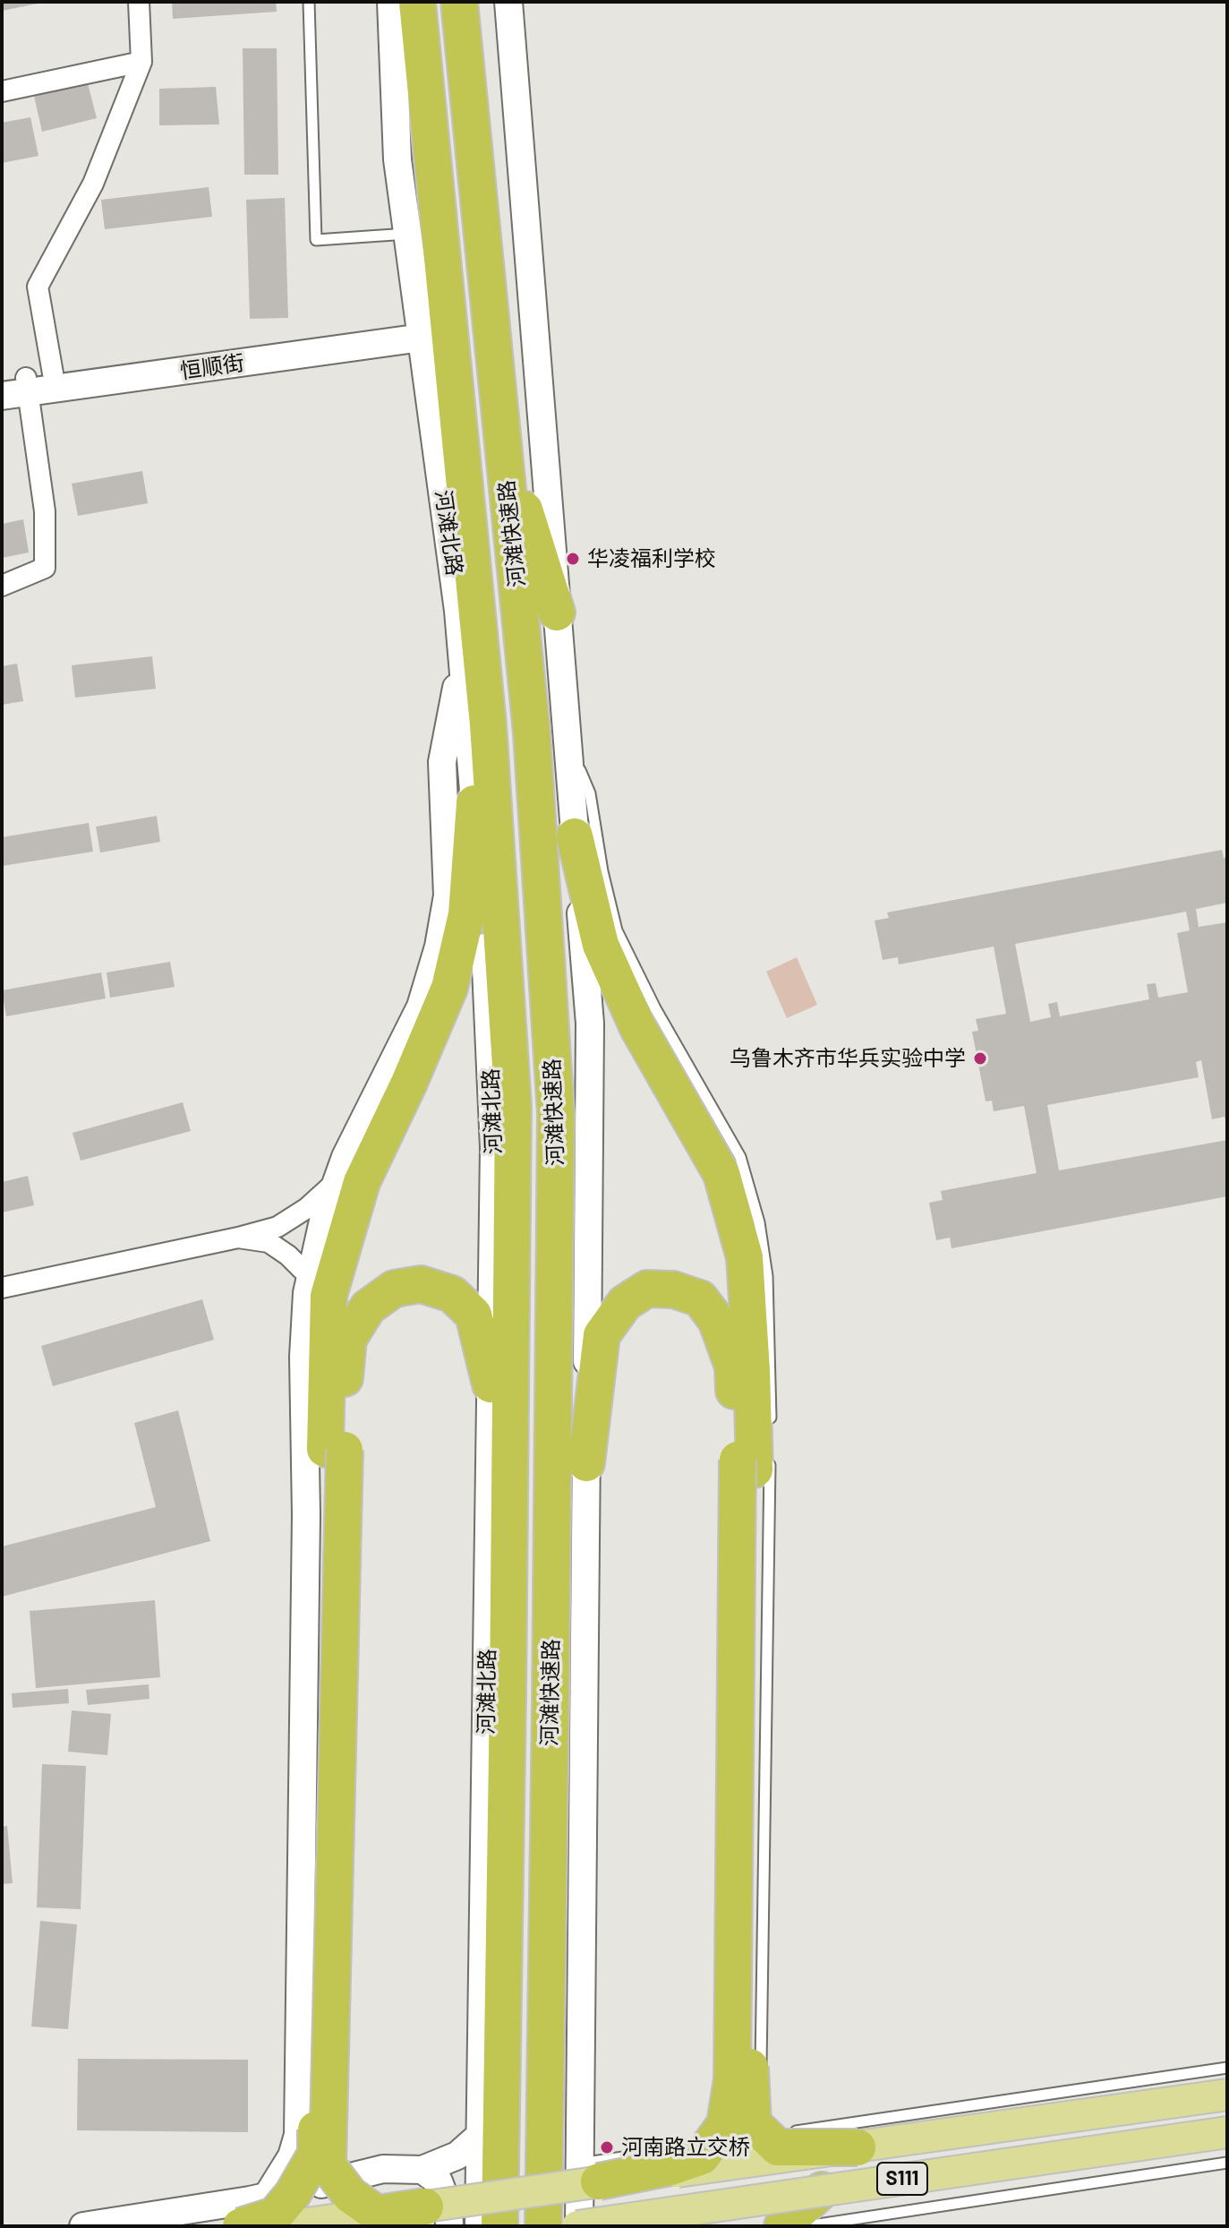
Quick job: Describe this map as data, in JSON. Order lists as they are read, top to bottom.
{
  "streets": {
    "highway": ["河滩快速路"],
    "main road": ["S111"],
    "street": ["恒顺街", "河滩北路"]
  },
  "crossings": [
    ["恒顺街", "河滩北路"]
  ],
  "places": ["华凌福利学校", "乌鲁木齐市华兵实验中学", "河南路立交桥"]
}
